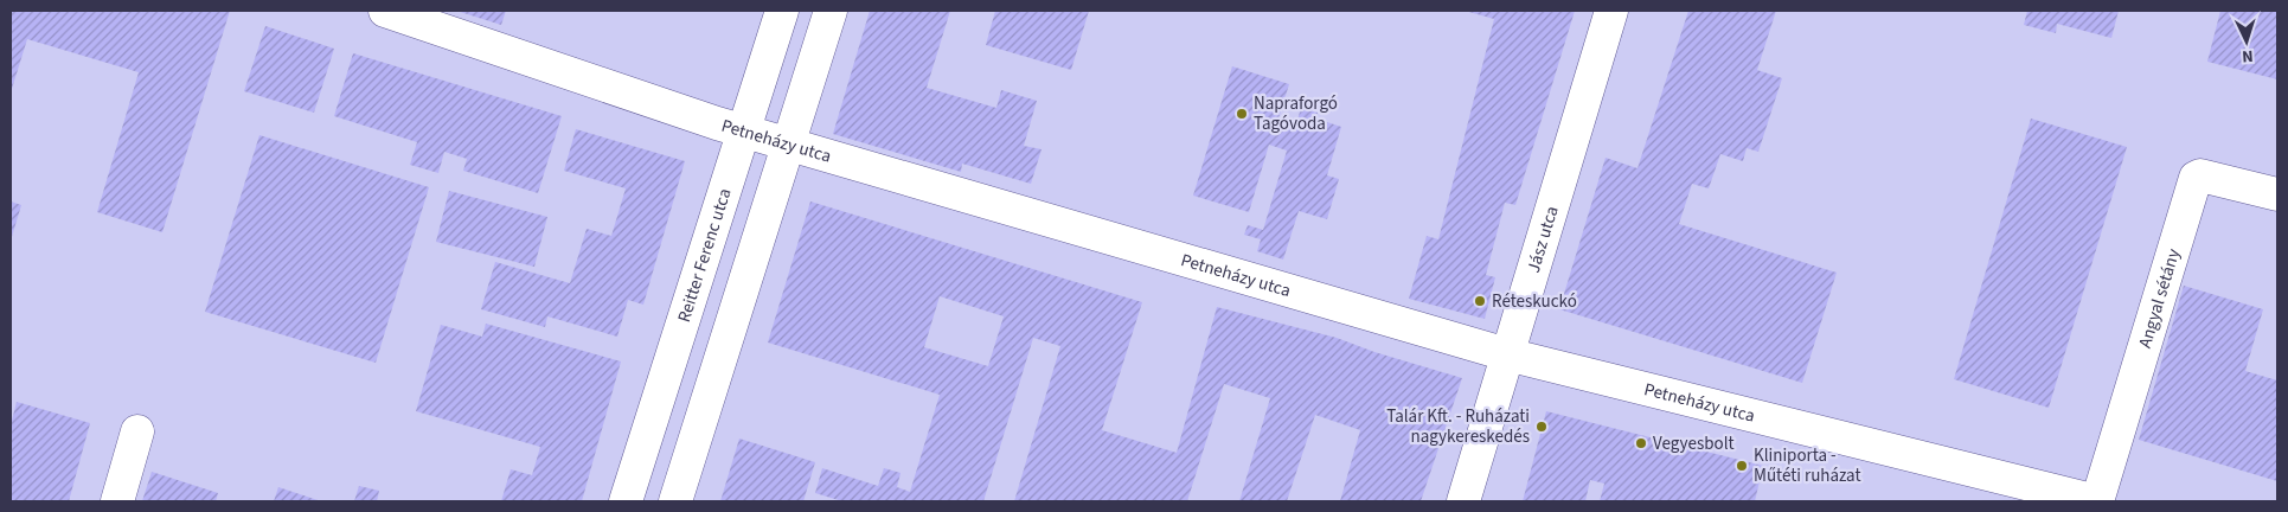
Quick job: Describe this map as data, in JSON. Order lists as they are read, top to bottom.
{
  "streets": {
    "street": [
      "Petneházy utca",
      "Jász utca",
      "Reitter Ferenc utca",
      "Angyal sétány"
    ]
  },
  "crossings": [
    ["Petneházy utca", "Jász utca"],
    ["Petneházy utca", "Reitter Ferenc utca"],
    ["Petneházy utca", "Angyal sétány"]
  ],
  "places": [
    "Napraforgó Tagóvoda",
    "Réteskuckó",
    "Talár Kft. - Ruházati nagykereskedés",
    "Vegyesbolt",
    "Kliniporta - Műtéti ruházat"
  ],
  "north": "bottom"
}
